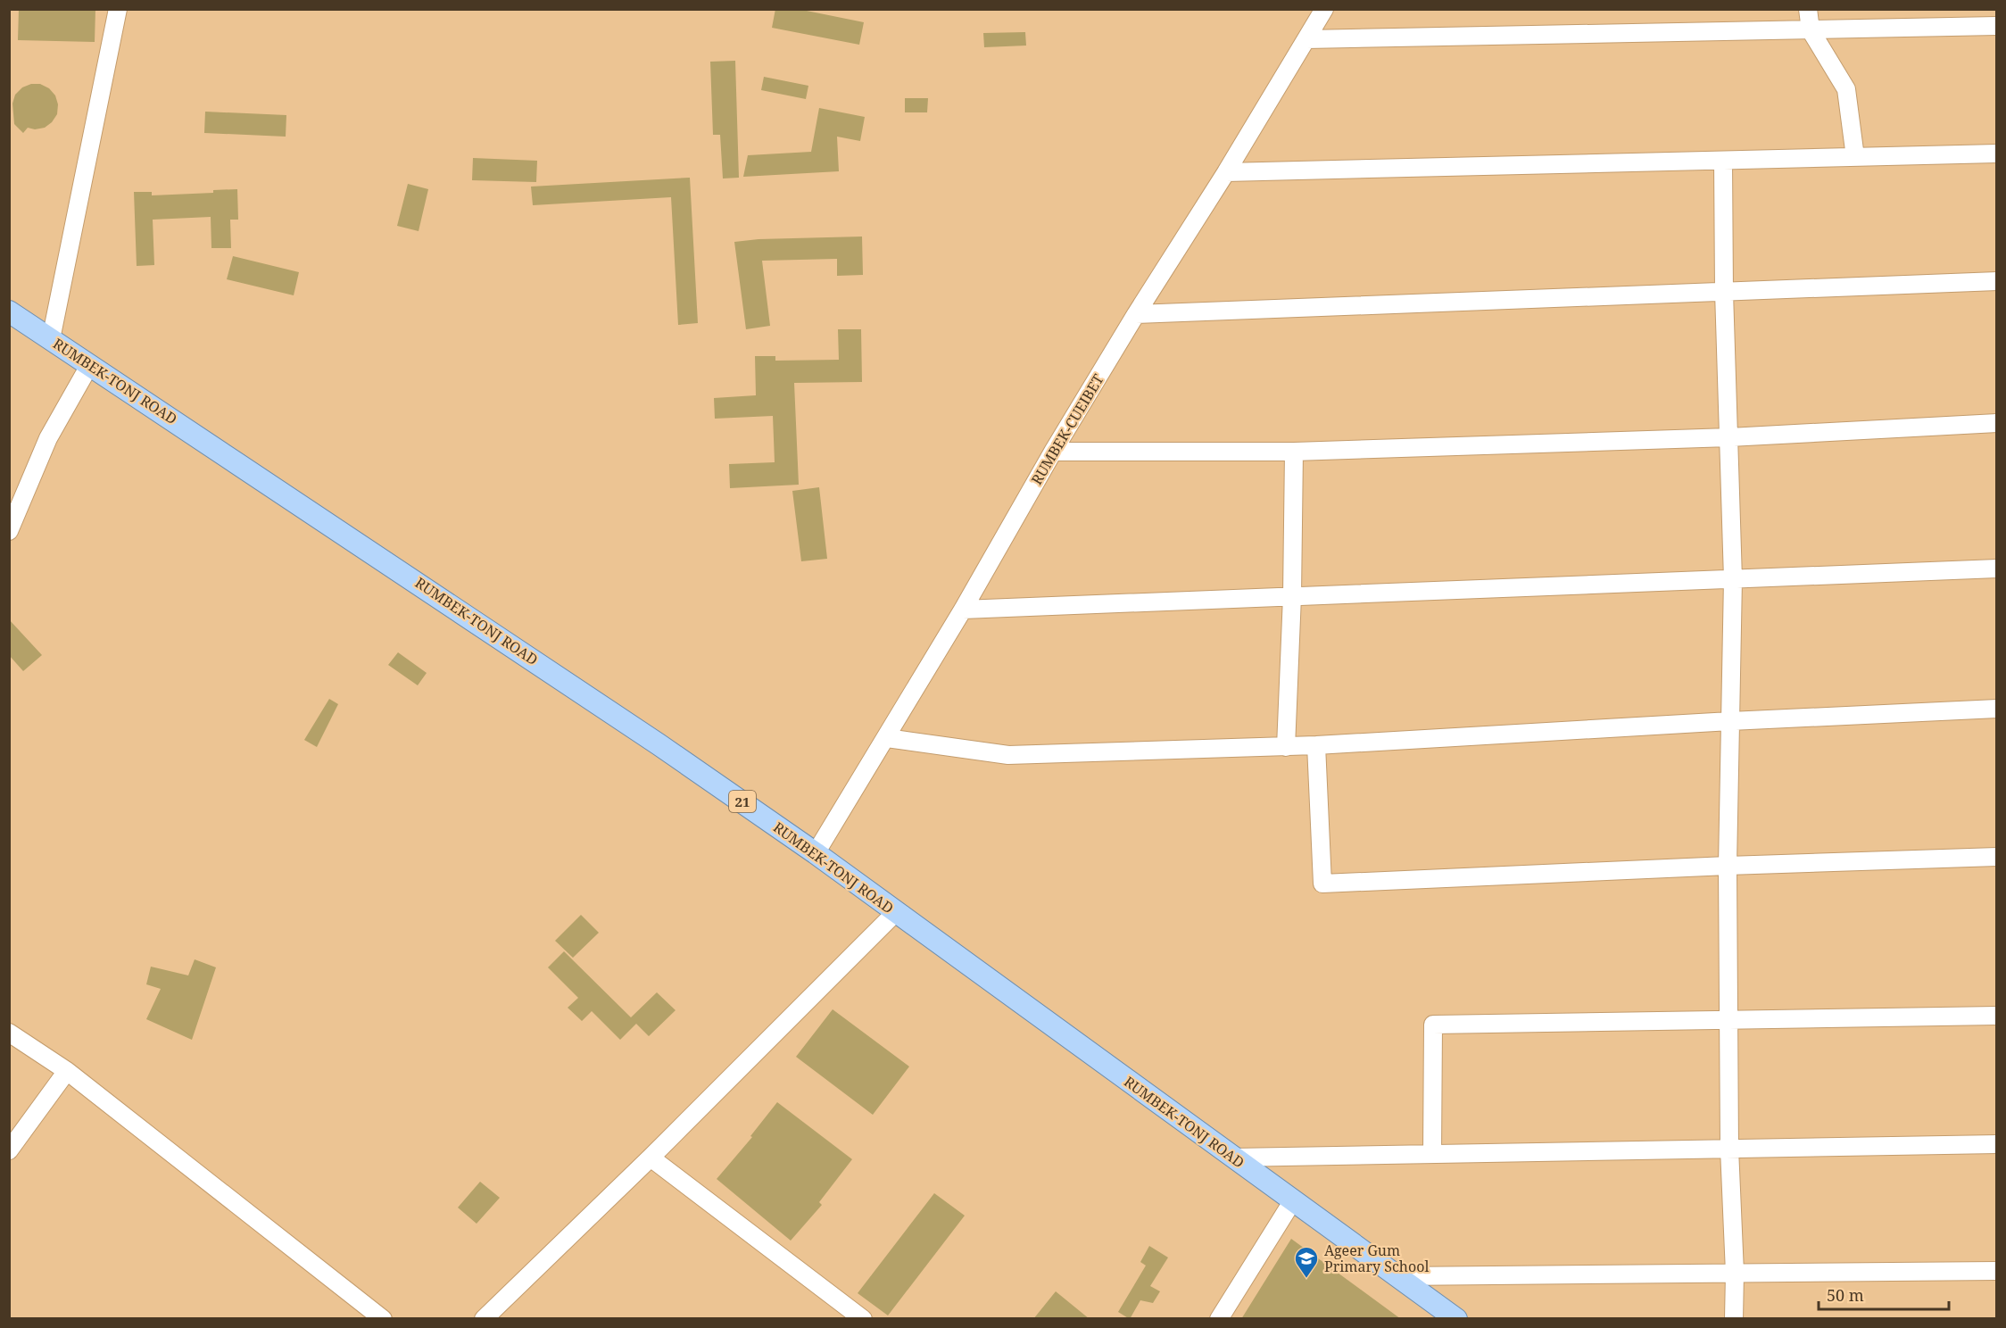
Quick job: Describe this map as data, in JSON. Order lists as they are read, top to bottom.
{
  "streets": {
    "main road": ["RUMBEK-TONJ ROAD", "21"],
    "street": ["RUMBEK-CUEIBET"]
  },
  "crossings": [
    ["RUMBEK-TONJ ROAD", "RUMBEK-CUEIBET"]
  ],
  "places": {
    "school or university": ["Ageer Gum Primary School"]
  },
  "scale_bar": "50 m"
}
